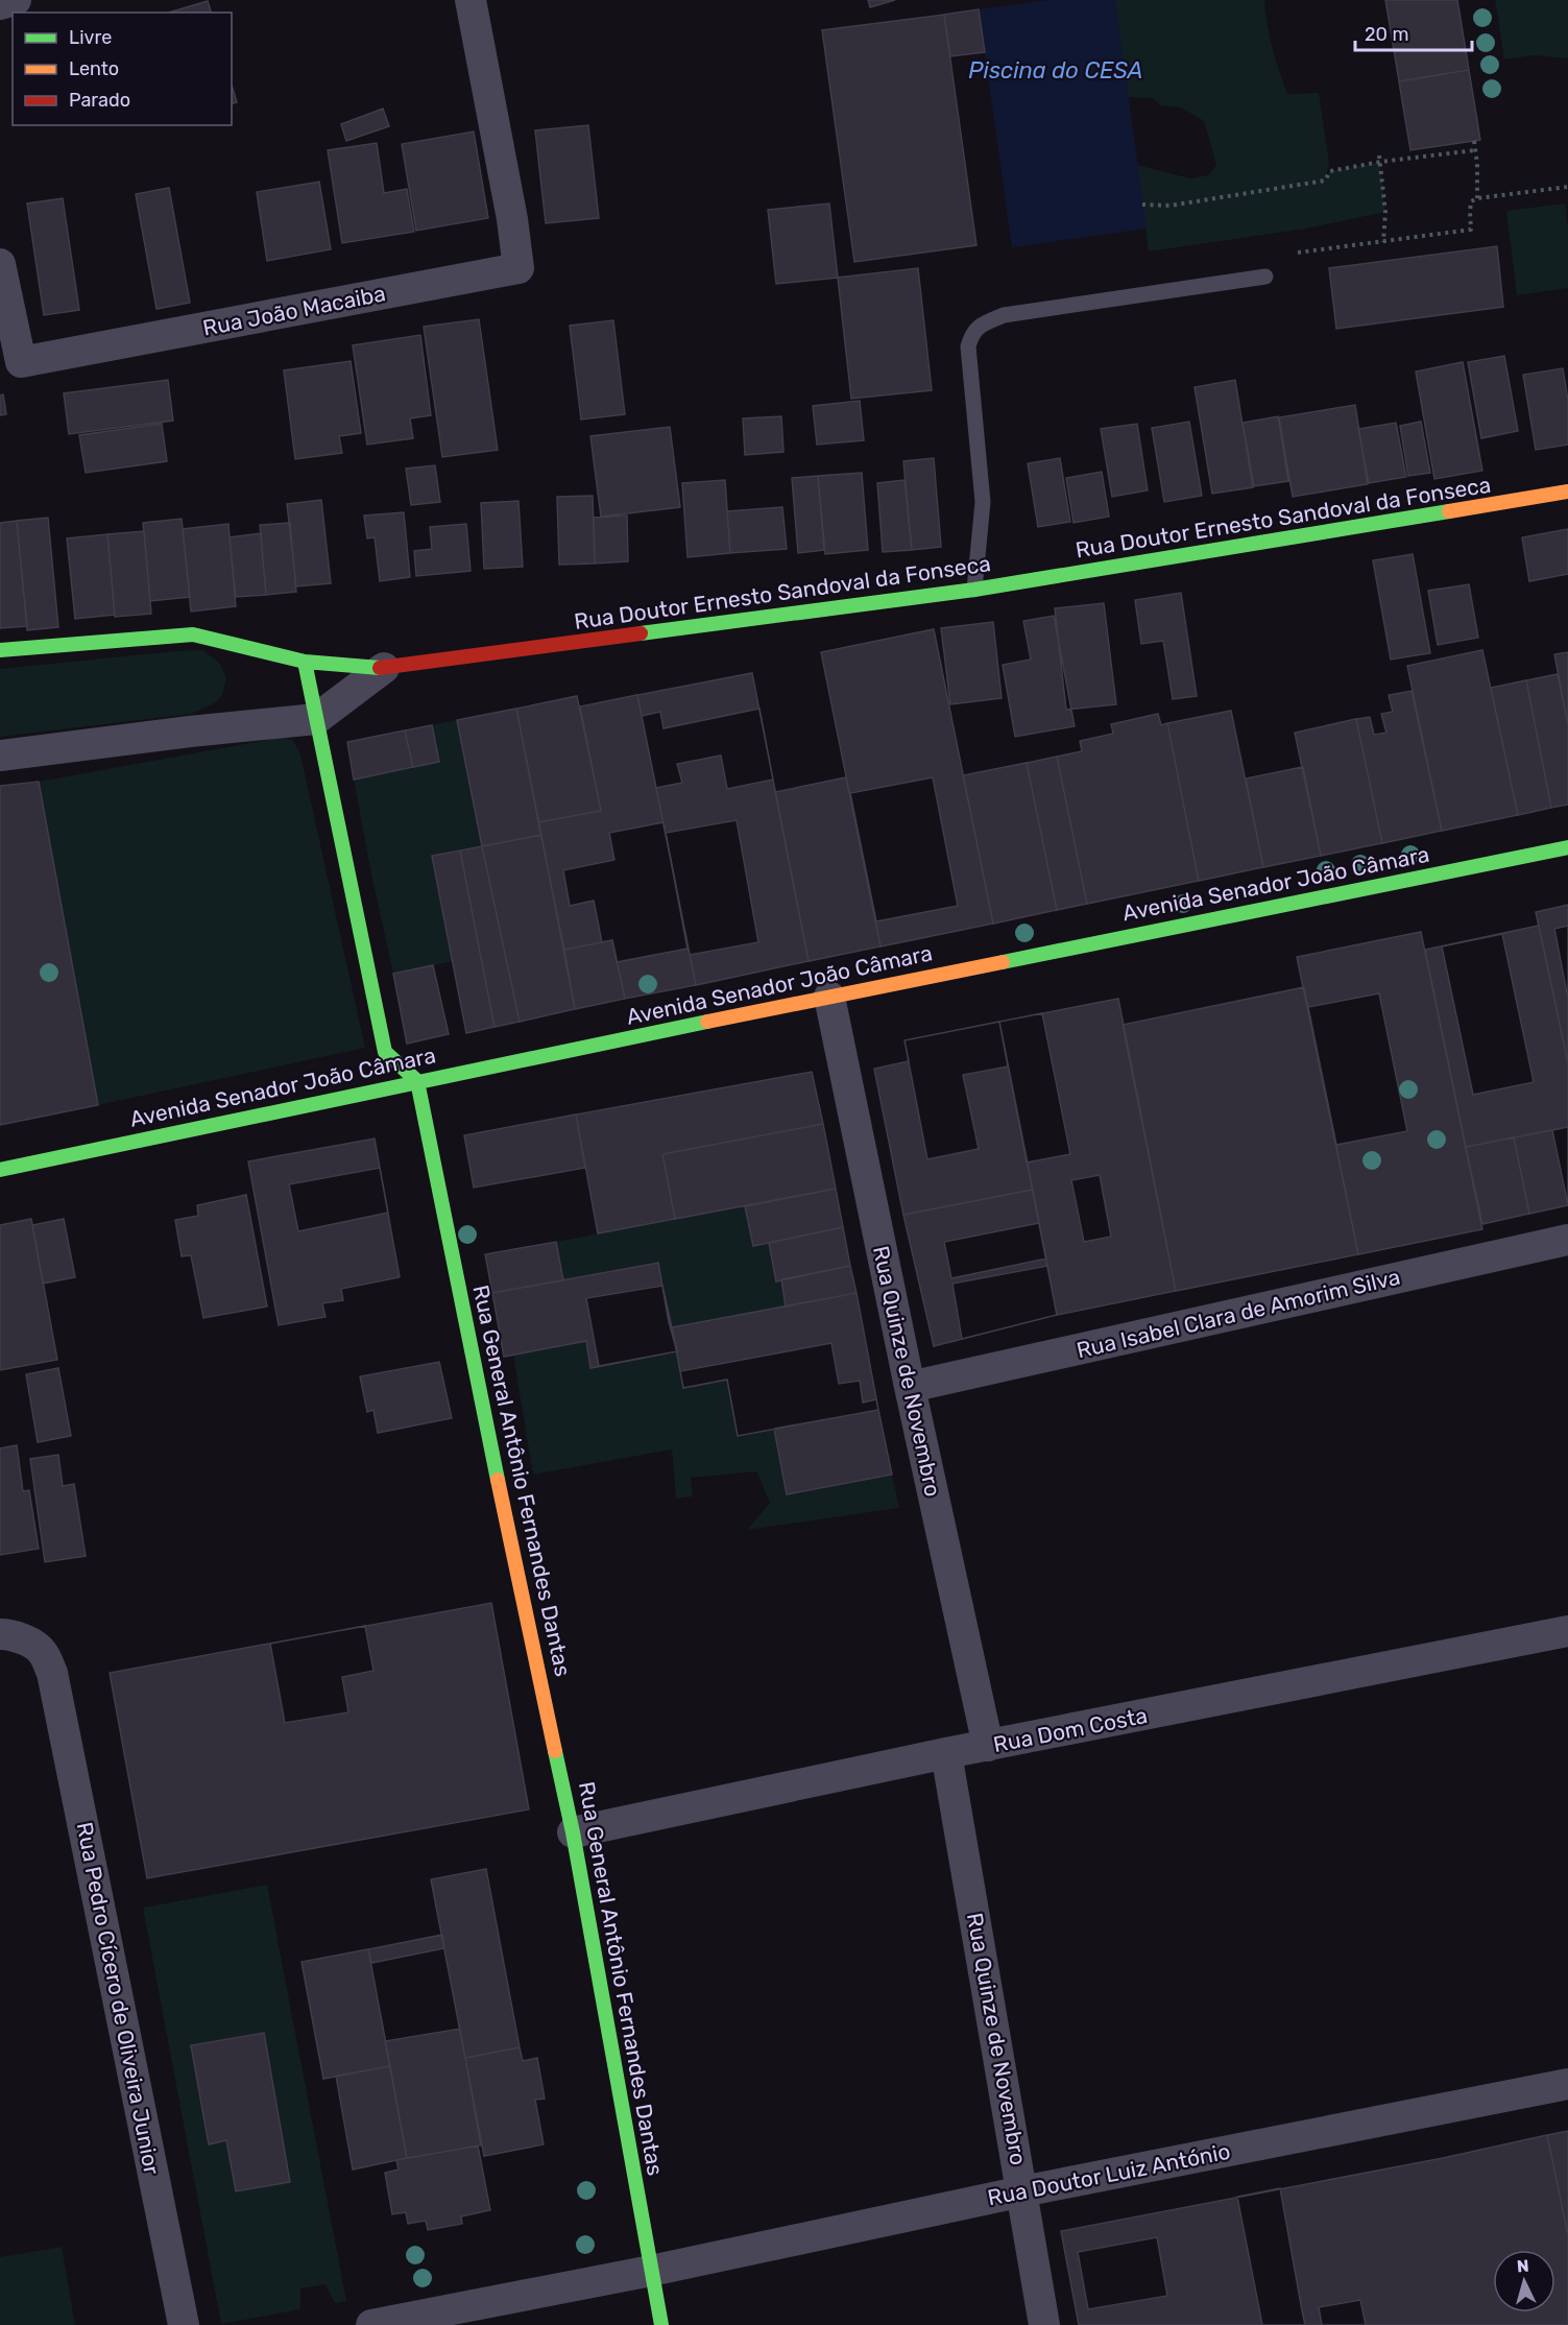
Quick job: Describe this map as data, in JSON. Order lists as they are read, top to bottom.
{
  "streets": {
    "street": [
      "Rua João Macaiba",
      "Rua Doutor Ernesto Sandoval da Fonseca",
      "Avenida Senador João Câmara",
      "Rua Isabel Clara de Amorim Silva",
      "Rua Quinze de Novembro",
      "Rua General Antônio Fernandes Dantas",
      "Rua Dom Costa",
      "Rua Pedro Cícero de Oliveira Junior",
      "Rua Doutor Luiz António"
    ]
  },
  "crossings": [
    ["Avenida Senador João Câmara", "Rua Quinze de Novembro"],
    ["Avenida Senador João Câmara", "Rua General Antônio Fernandes Dantas"],
    ["Rua Isabel Clara de Amorim Silva", "Rua Quinze de Novembro"],
    ["Rua Quinze de Novembro", "Rua Dom Costa"],
    ["Rua Quinze de Novembro", "Rua Doutor Luiz António"],
    ["Rua General Antônio Fernandes Dantas", "Rua Dom Costa"],
    ["Rua General Antônio Fernandes Dantas", "Rua Doutor Luiz António"]
  ],
  "water": ["Piscina do CESA"],
  "legend": ["Livre", "Lento", "Parado"],
  "scale_bar": "20 m",
  "north": "top"
}
